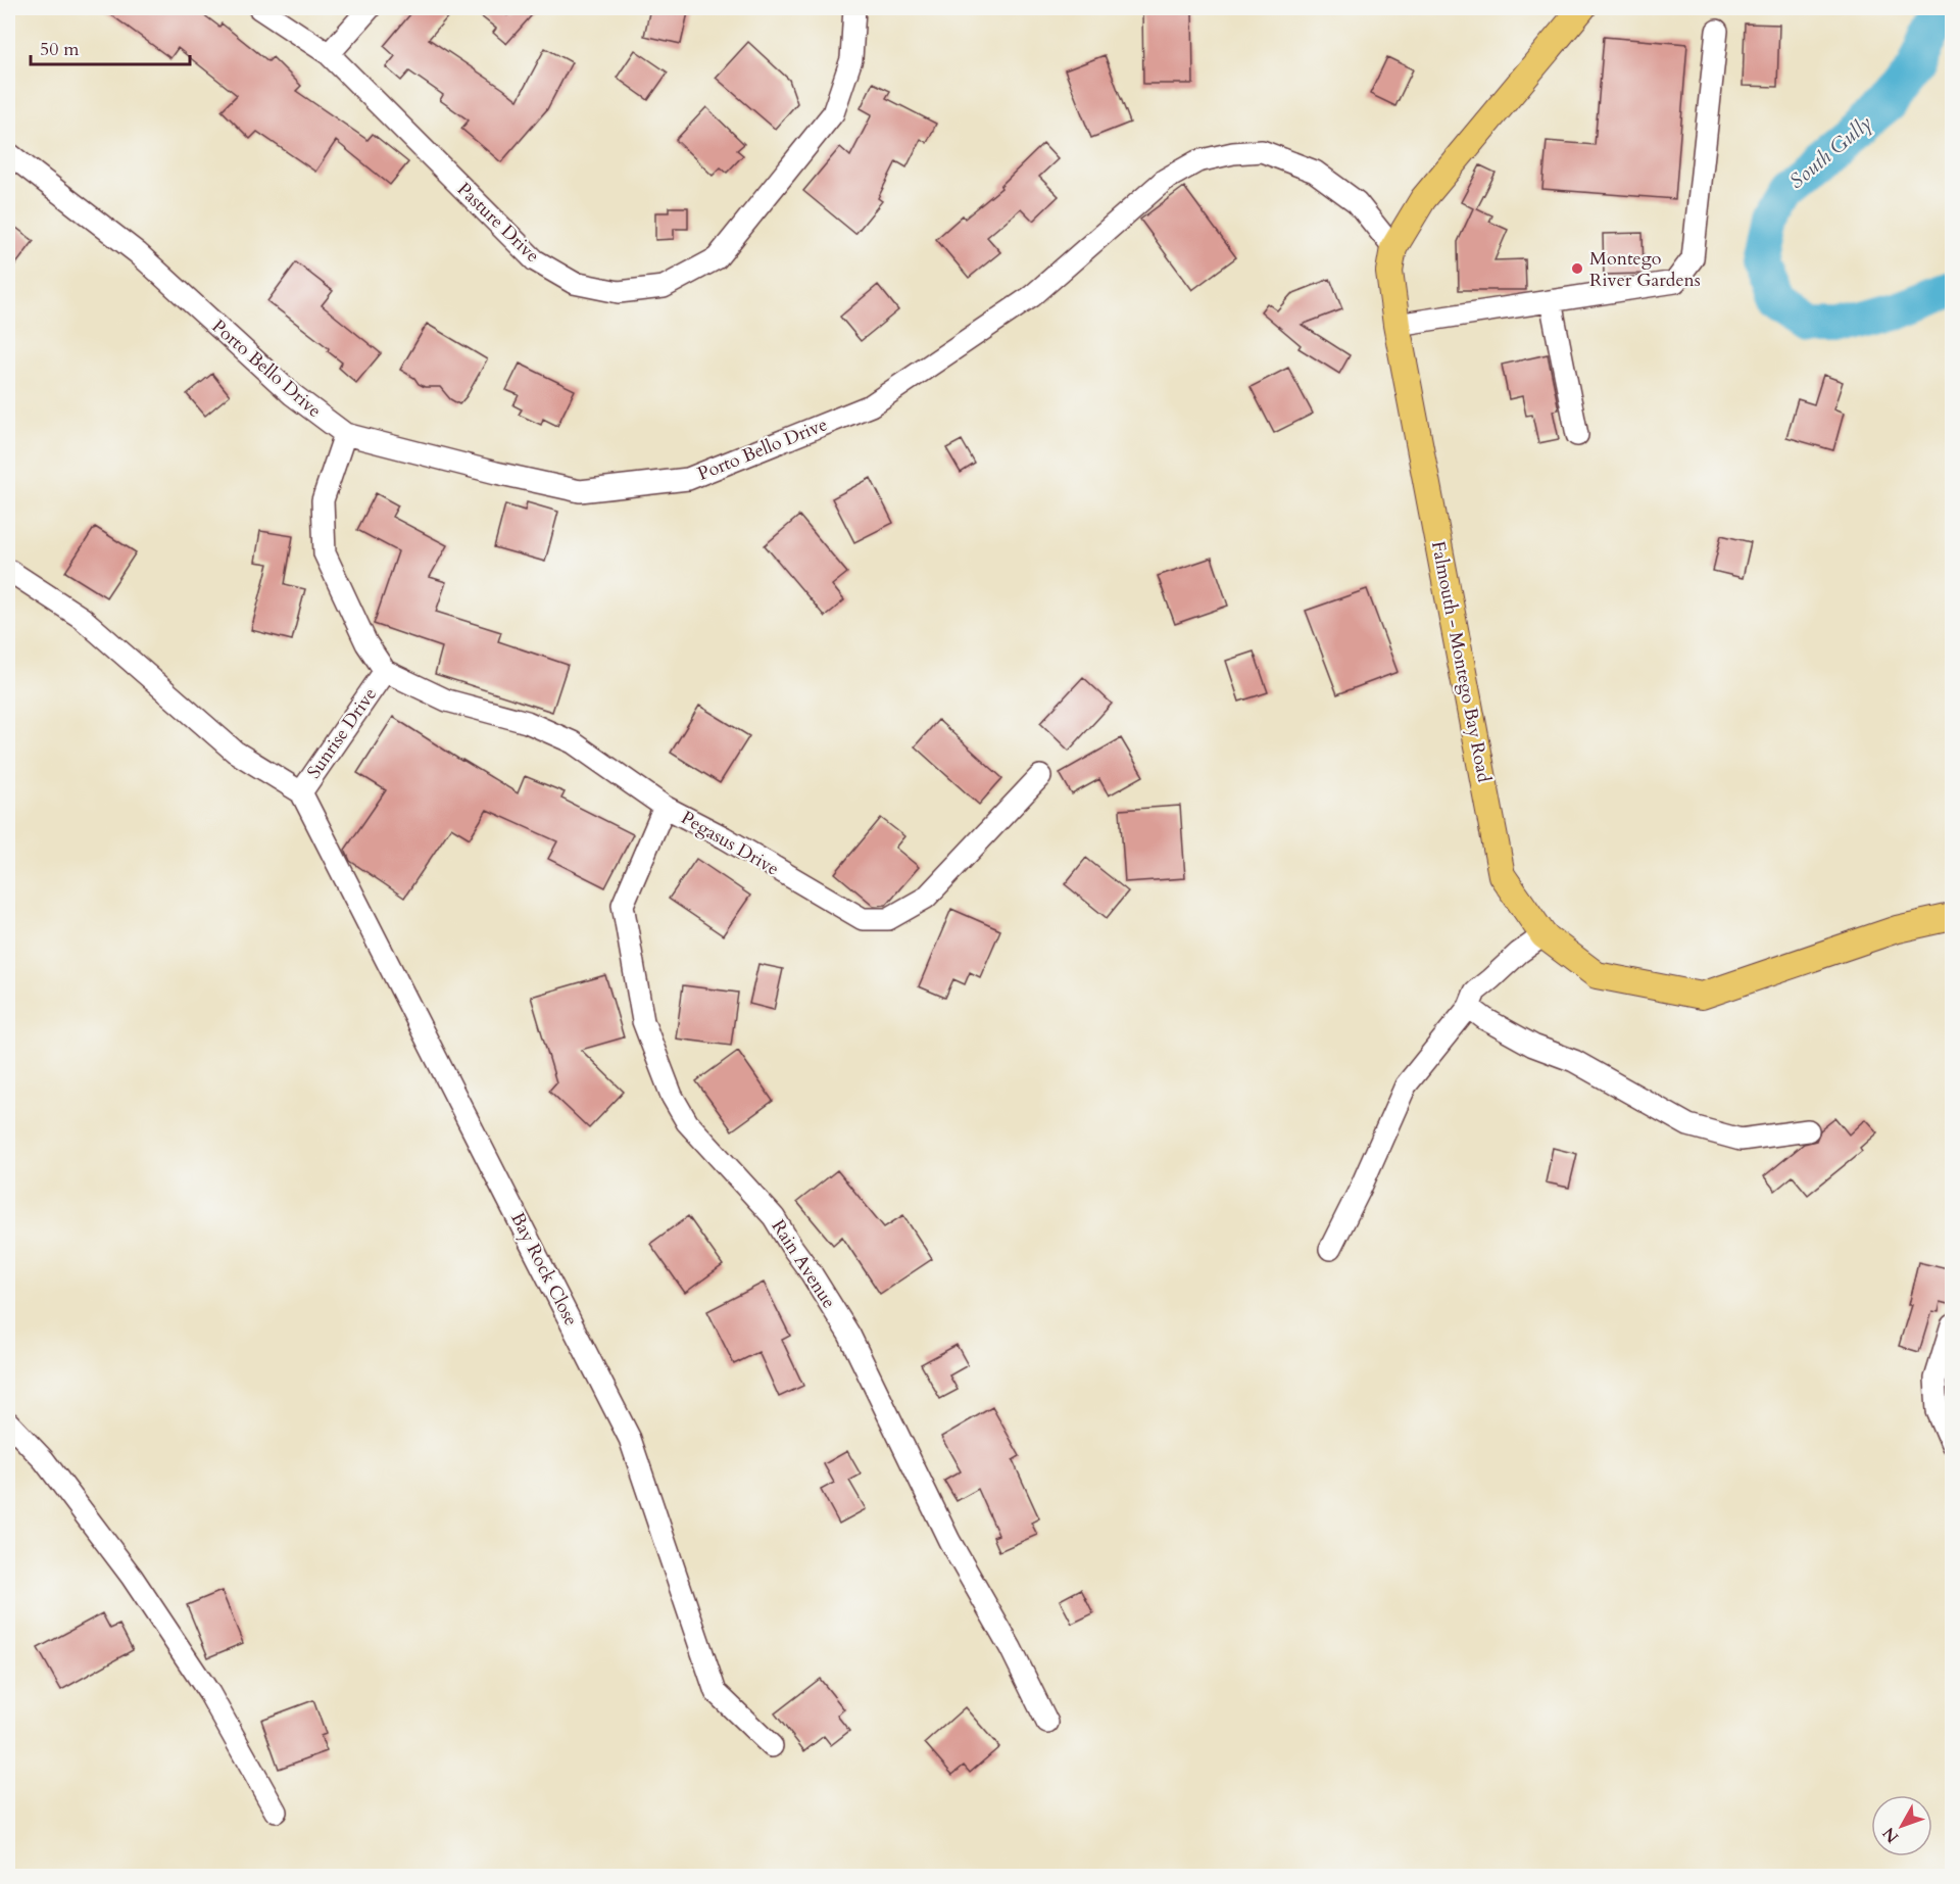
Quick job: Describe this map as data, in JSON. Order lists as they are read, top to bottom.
{
  "streets": {
    "main road": ["Falmouth - Montego Bay Road"],
    "street": [
      "Pasture Drive",
      "Porto Bello Drive",
      "Sunrise Drive",
      "Pegasus Drive",
      "Rain Avenue",
      "Bay Rock Close"
    ]
  },
  "crossings": [
    ["Porto Bello Drive", "Falmouth - Montego Bay Road"],
    ["Porto Bello Drive", "Sunrise Drive"],
    ["Sunrise Drive", "Pegasus Drive"],
    ["Sunrise Drive", "Bay Rock Close"],
    ["Pegasus Drive", "Rain Avenue"]
  ],
  "water": ["South Gully"],
  "places": ["Montego River Gardens"],
  "scale_bar": "50 m",
  "north": "bottom left"
}
